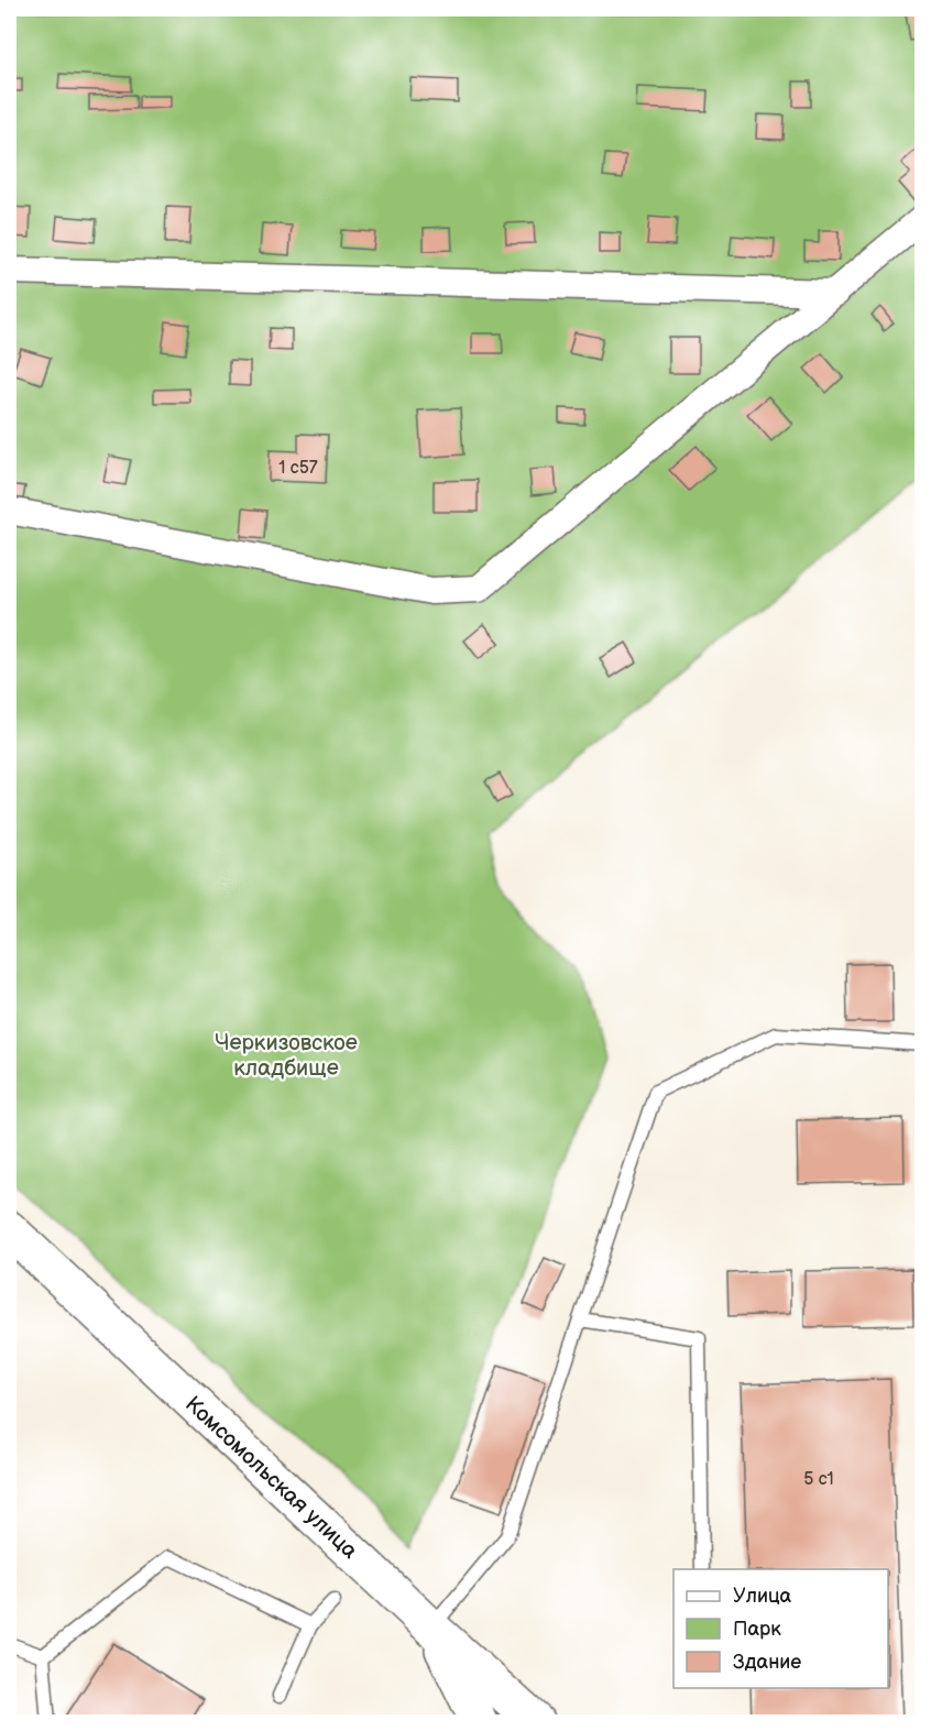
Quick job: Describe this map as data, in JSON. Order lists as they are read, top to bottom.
{
  "streets": {
    "street": ["Комсомольская улица"]
  },
  "parks": ["Черкизовское кладбище"],
  "house_numbers": ["1 с57", "5 с1"],
  "legend": ["Улица", "Парк", "Здание"]
}
